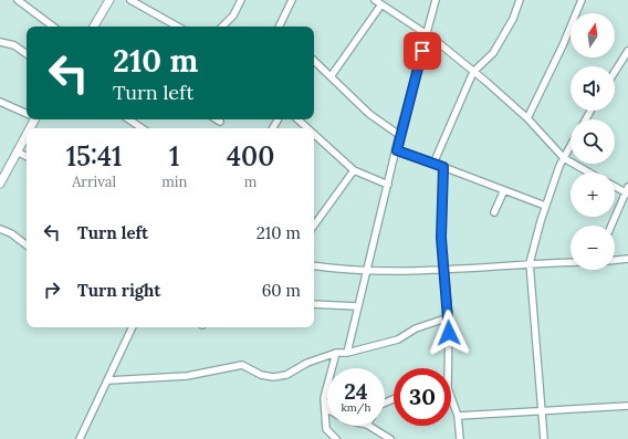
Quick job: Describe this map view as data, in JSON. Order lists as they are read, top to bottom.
{
  "north": "top",
  "page": {
    "map_buttons": ["+", "−"],
    "turn": ["210 m", "Turn left"],
    "eta": [
      "15:41",
      "Arrival",
      "1",
      "min",
      "400",
      "m"
    ],
    "list": [
      {
        "name": "Turn left",
        "value": "210 m"
      },
      {
        "name": "Turn right",
        "value": "60 m"
      }
    ],
    "speed": "24 km/h",
    "limit": "30"
  }
}
